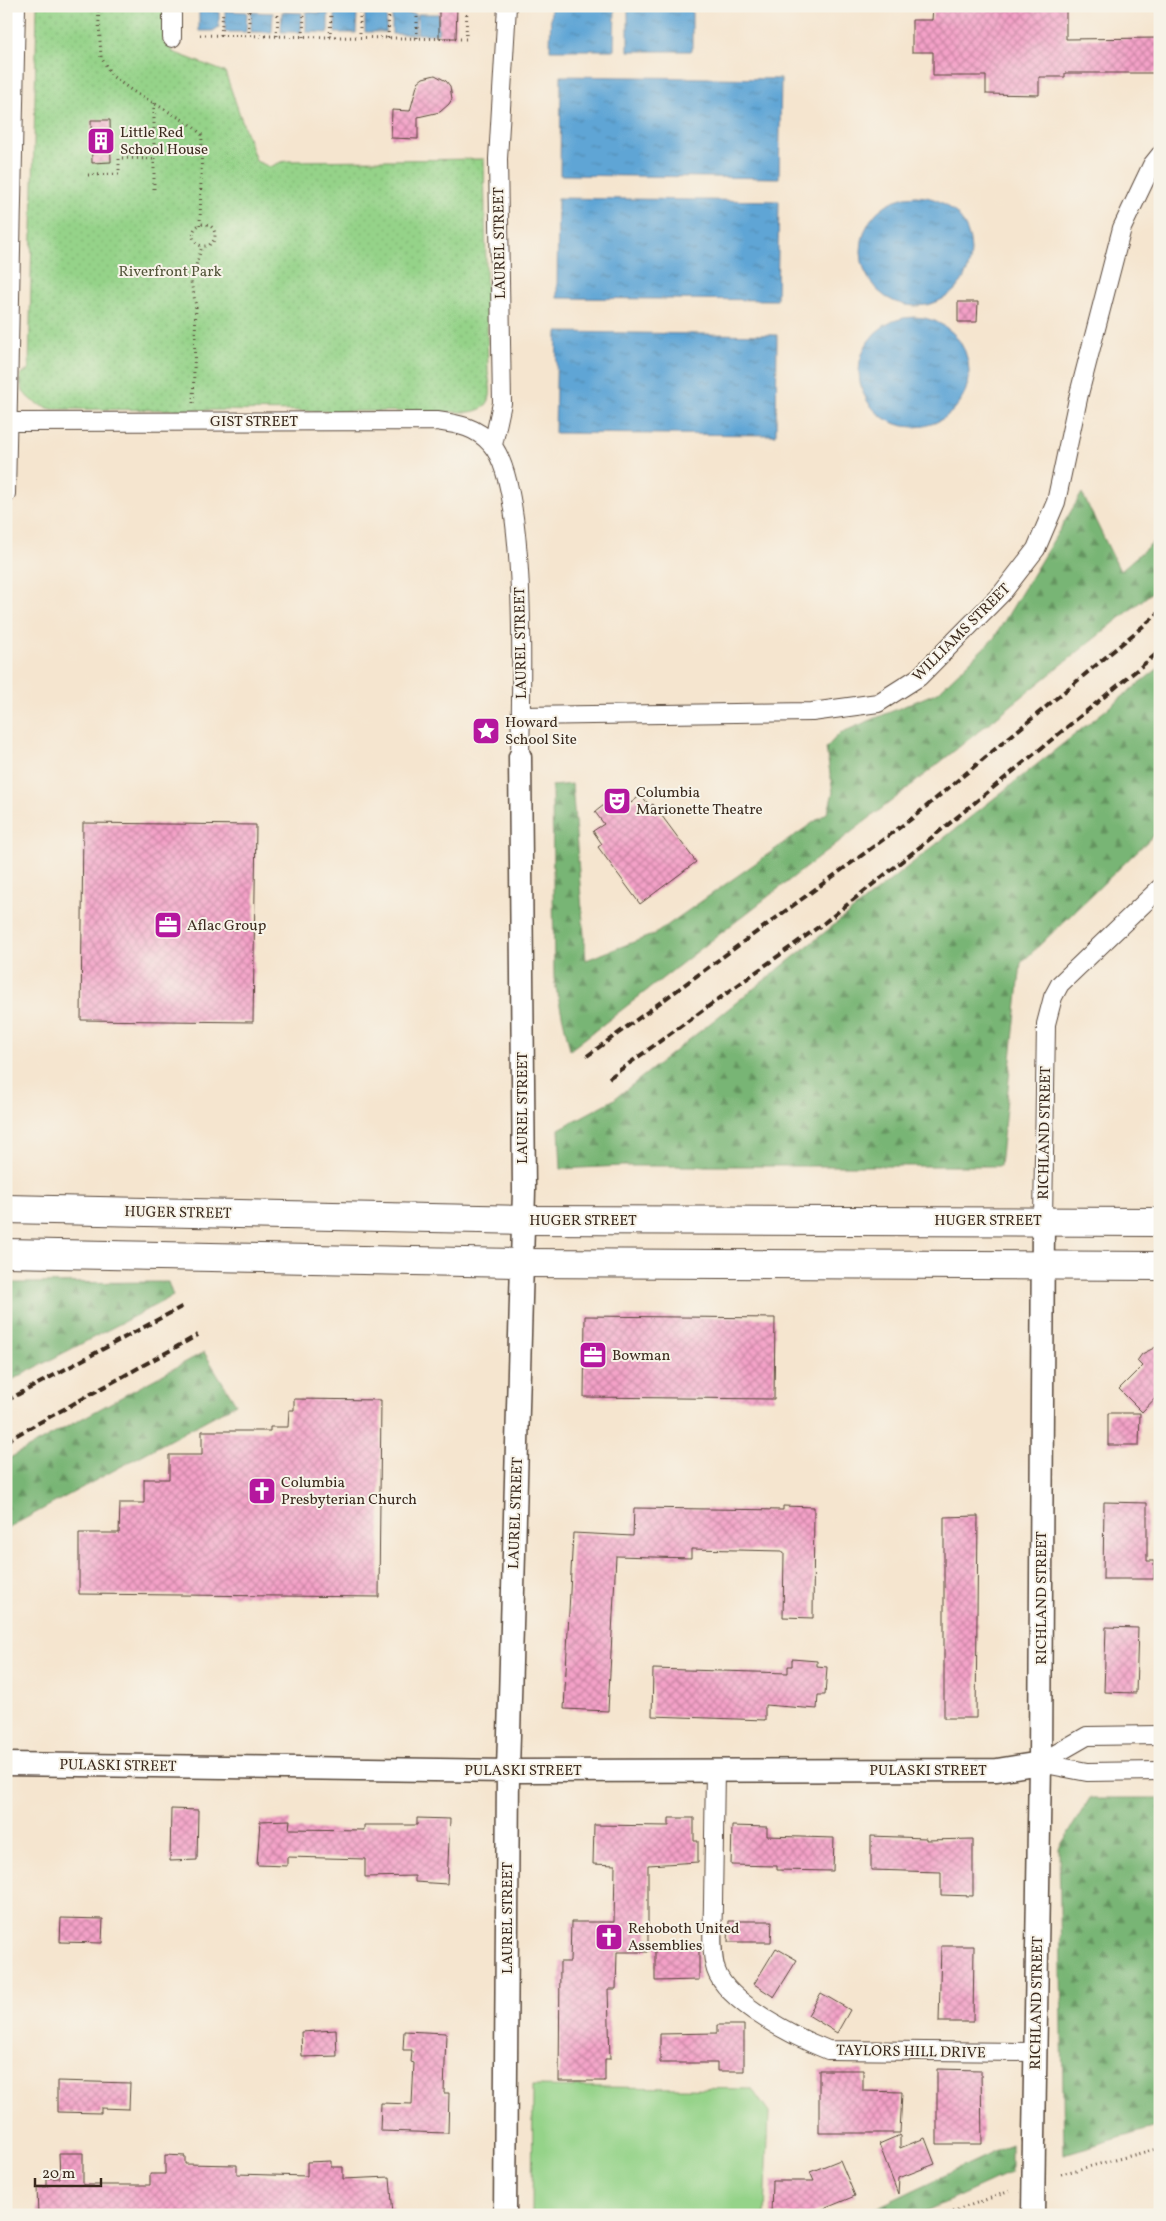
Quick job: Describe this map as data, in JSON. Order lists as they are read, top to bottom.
{
  "streets": {
    "highway": ["HUGER STREET"],
    "street": [
      "LAUREL STREET",
      "GIST STREET",
      "WILLIAMS STREET",
      "RICHLAND STREET",
      "PULASKI STREET",
      "TAYLORS HILL DRIVE"
    ]
  },
  "crossings": [
    ["LAUREL STREET", "GIST STREET"],
    ["LAUREL STREET", "WILLIAMS STREET"],
    ["LAUREL STREET", "HUGER STREET"],
    ["LAUREL STREET", "PULASKI STREET"],
    ["RICHLAND STREET", "HUGER STREET"],
    ["RICHLAND STREET", "PULASKI STREET"],
    ["RICHLAND STREET", "TAYLORS HILL DRIVE"],
    ["PULASKI STREET", "TAYLORS HILL DRIVE"]
  ],
  "parks": ["Riverfront Park"],
  "places": {
    "building": ["Little Red School House"],
    "place": ["Howard School Site"],
    "theatre": ["Columbia Marionette Theatre"],
    "office": ["Aflac Group", "Bowman"],
    "church": ["Columbia Presbyterian Church", "Rehoboth United Assemblies"]
  },
  "scale_bar": "20 m"
}
